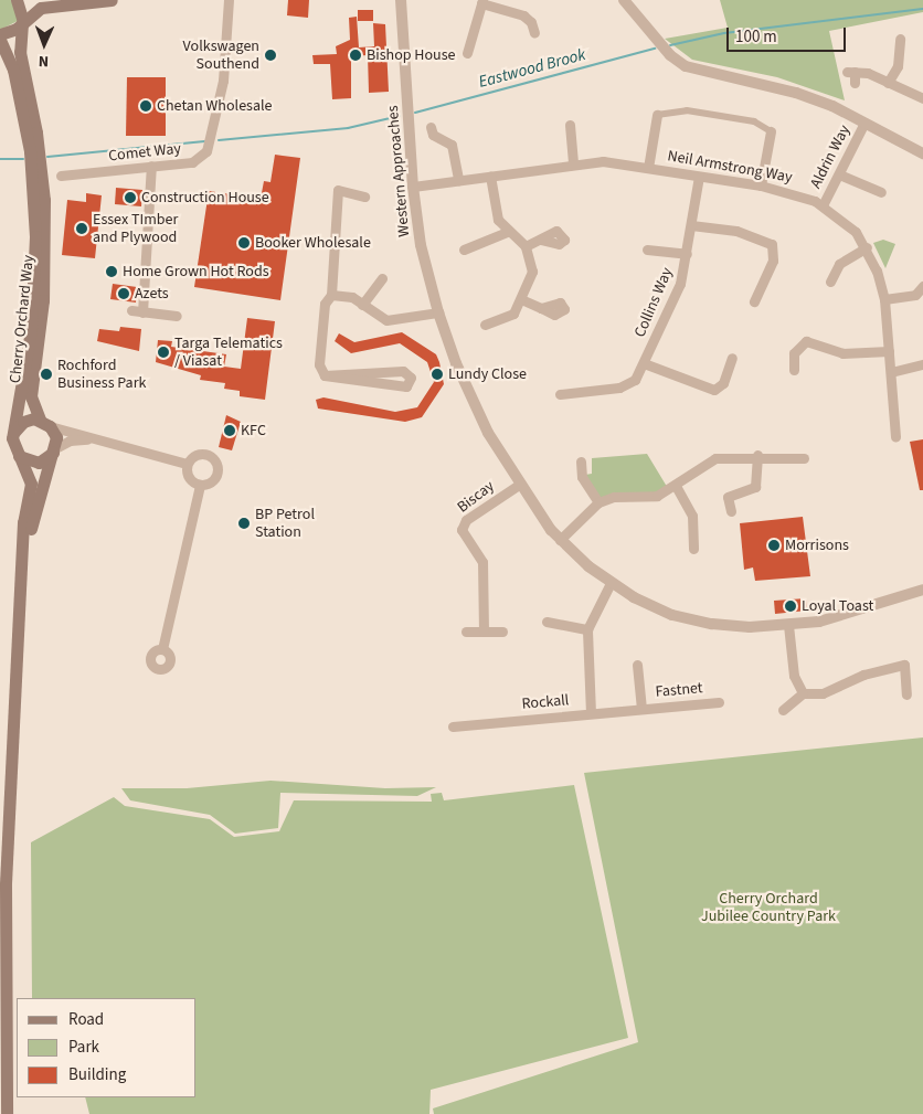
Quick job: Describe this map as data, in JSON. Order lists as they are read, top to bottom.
{
  "streets": {
    "main road": ["Cherry Orchard Way"],
    "street": [
      "Comet Way",
      "Aldrin Way",
      "Neil Armstrong Way",
      "Western Approaches",
      "Collins Way",
      "Biscay",
      "Fastnet",
      "Rockall"
    ]
  },
  "crossings": [
    ["Aldrin Way", "Neil Armstrong Way"],
    ["Neil Armstrong Way", "Western Approaches"],
    ["Neil Armstrong Way", "Collins Way"],
    ["Western Approaches", "Biscay"],
    ["Western Approaches", "Rockall"],
    ["Fastnet", "Rockall"]
  ],
  "water": ["Eastwood Brook"],
  "parks": ["Cherry Orchard Jubilee Country Park"],
  "places": [
    "Volkswagen Southend",
    "Bishop House",
    "Chetan Wholesale",
    "Construction House",
    "Essex TImber and Plywood",
    "Booker Wholesale",
    "Home Grown Hot Rods",
    "Azets",
    "Targa Telematics / Viasat",
    "Rochford Business Park",
    "Lundy Close",
    "KFC",
    "BP Petrol Station",
    "Morrisons",
    "Loyal Toast"
  ],
  "legend": ["Road", "Park", "Building"],
  "scale_bar": "100 m",
  "north": "bottom"
}
